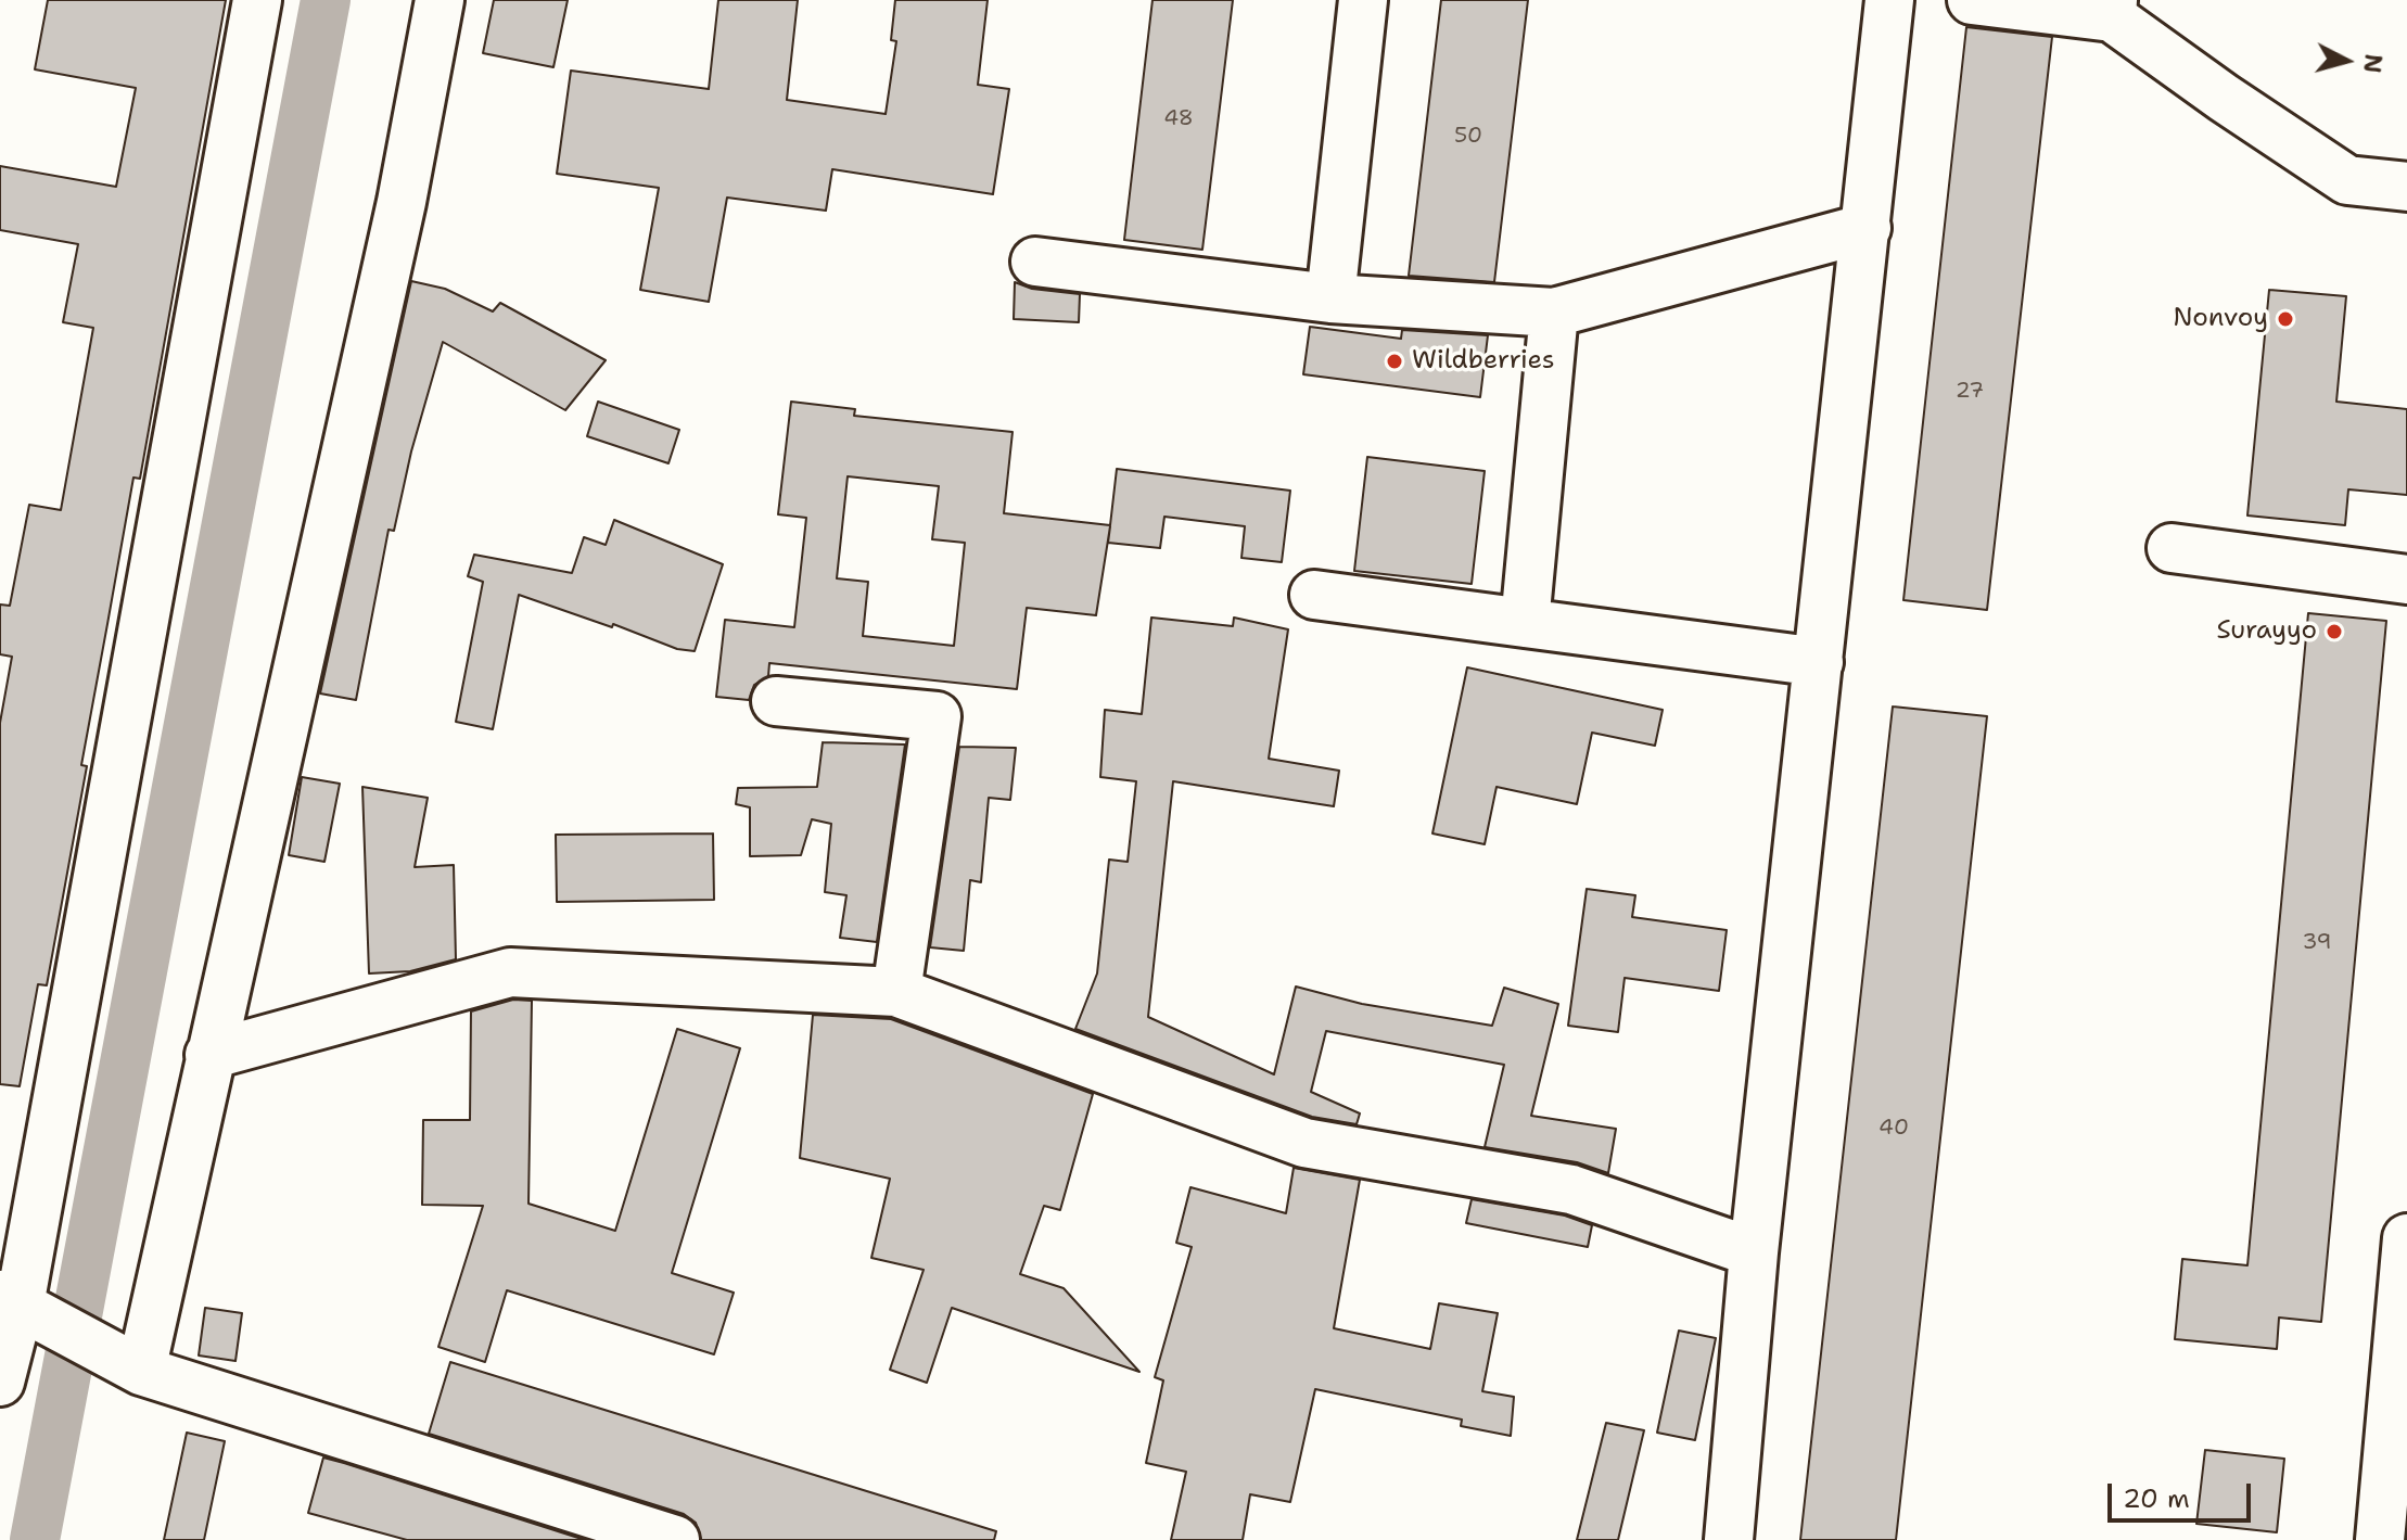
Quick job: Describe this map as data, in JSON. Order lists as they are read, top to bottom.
{
  "places": ["Nonvoy", "Wildberries", "Surayyo"],
  "house_numbers": [
    "48",
    "50",
    "27",
    "39",
    "40"
  ],
  "scale_bar": "20 m",
  "north": "right"
}
